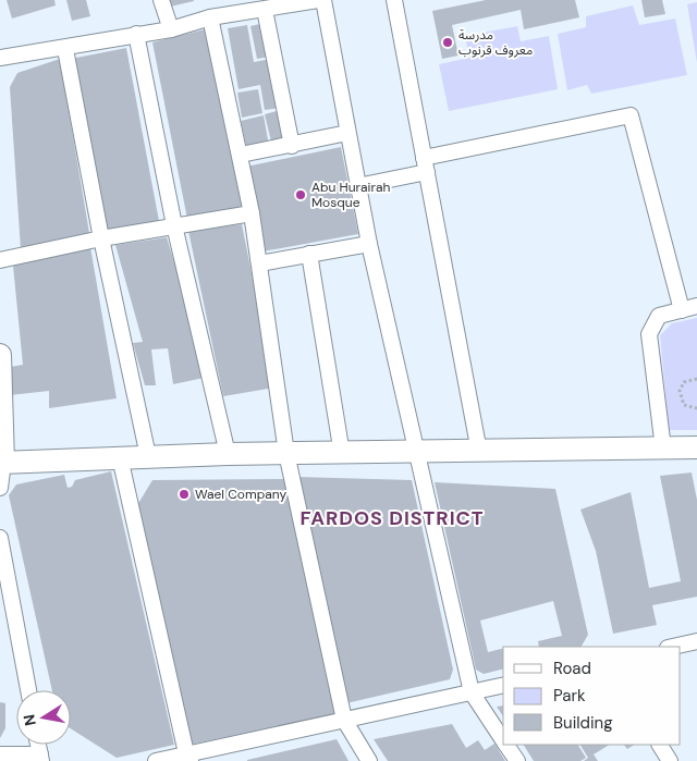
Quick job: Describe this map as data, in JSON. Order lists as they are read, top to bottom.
{
  "districts": ["FARDOS DISTRICT"],
  "places": ["مدرسة معروف قرنوب", "Abu Hurairah Mosque", "Wael Company"],
  "legend": ["Road", "Park", "Building"],
  "north": "left"
}
